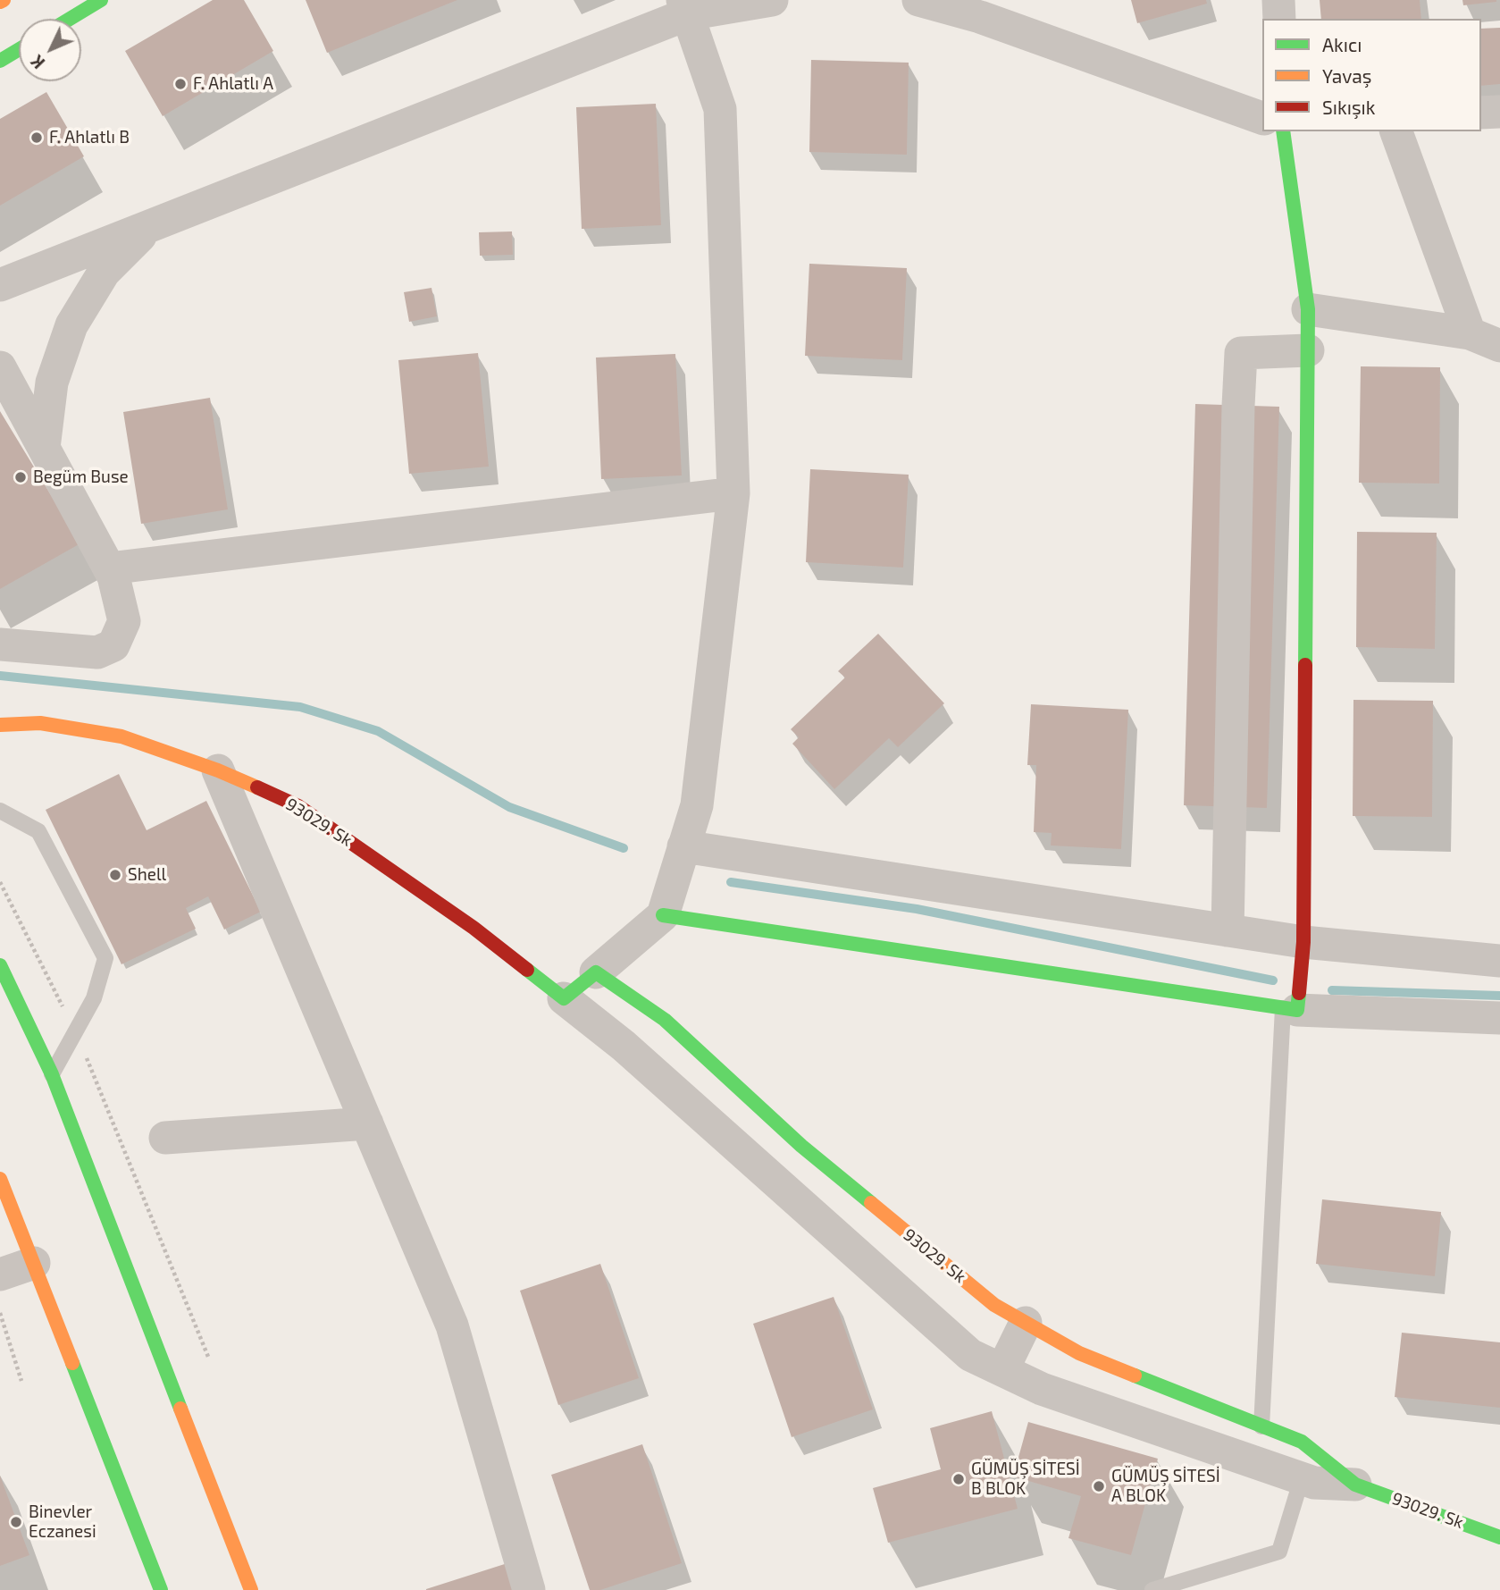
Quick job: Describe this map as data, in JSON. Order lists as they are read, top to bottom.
{
  "streets": {
    "street": ["93029. Sk"]
  },
  "places": [
    "F. Ahlatlı A",
    "F. Ahlatlı B",
    "Begüm Buse",
    "Shell",
    "GÜMÜŞ SİTESİ B BLOK",
    "GÜMÜŞ SİTESİ A BLOK",
    "Binevler Eczanesi"
  ],
  "legend": ["Akıcı", "Yavaş", "Sıkışık"],
  "north": "bottom left"
}
